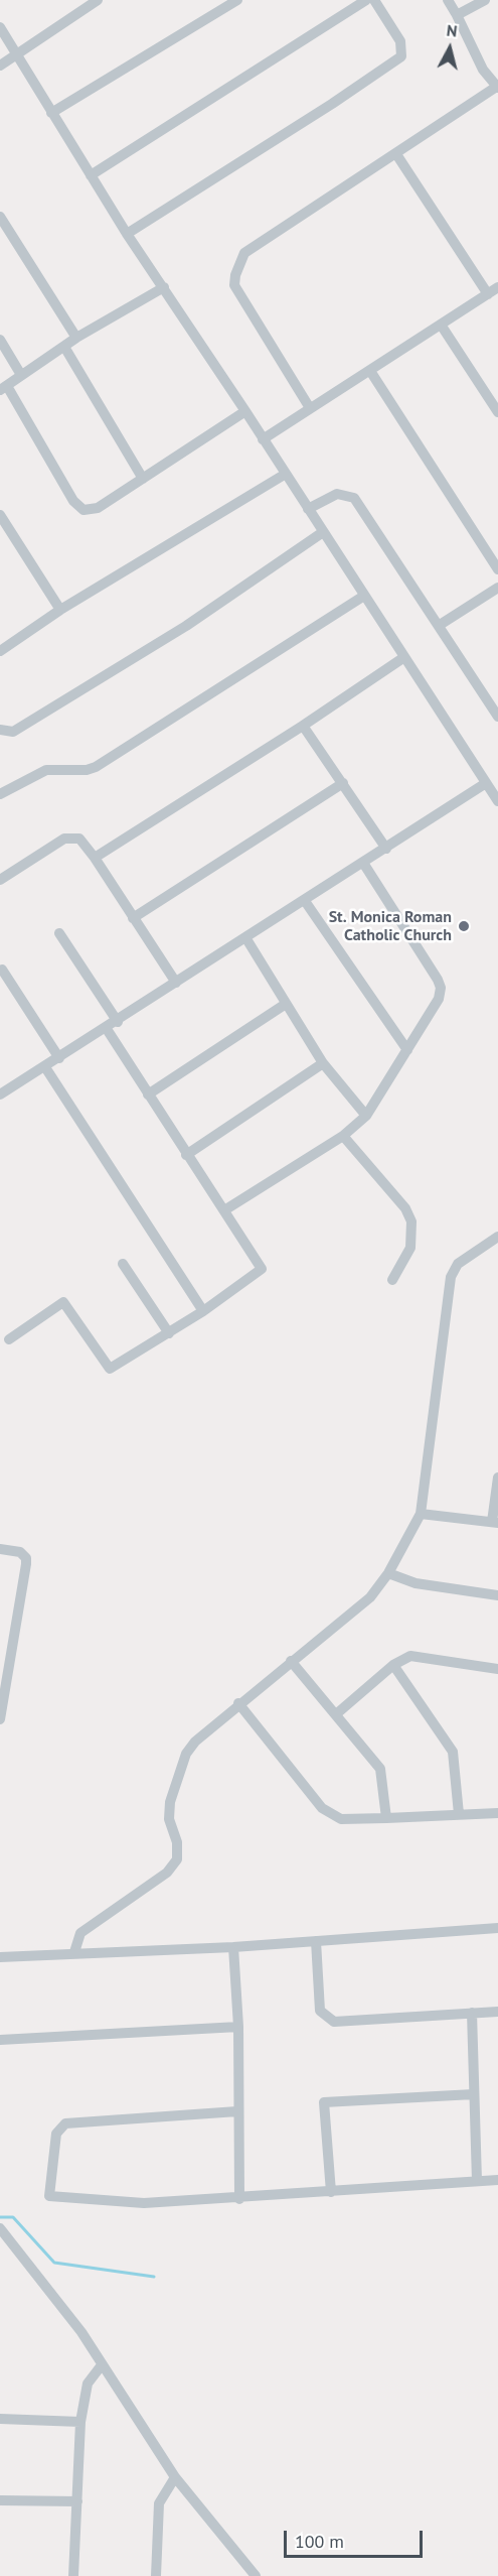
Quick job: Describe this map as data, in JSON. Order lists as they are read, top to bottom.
{
  "places": ["St. Monica Roman Catholic Church"],
  "scale_bar": "100 m",
  "north": "top"
}
